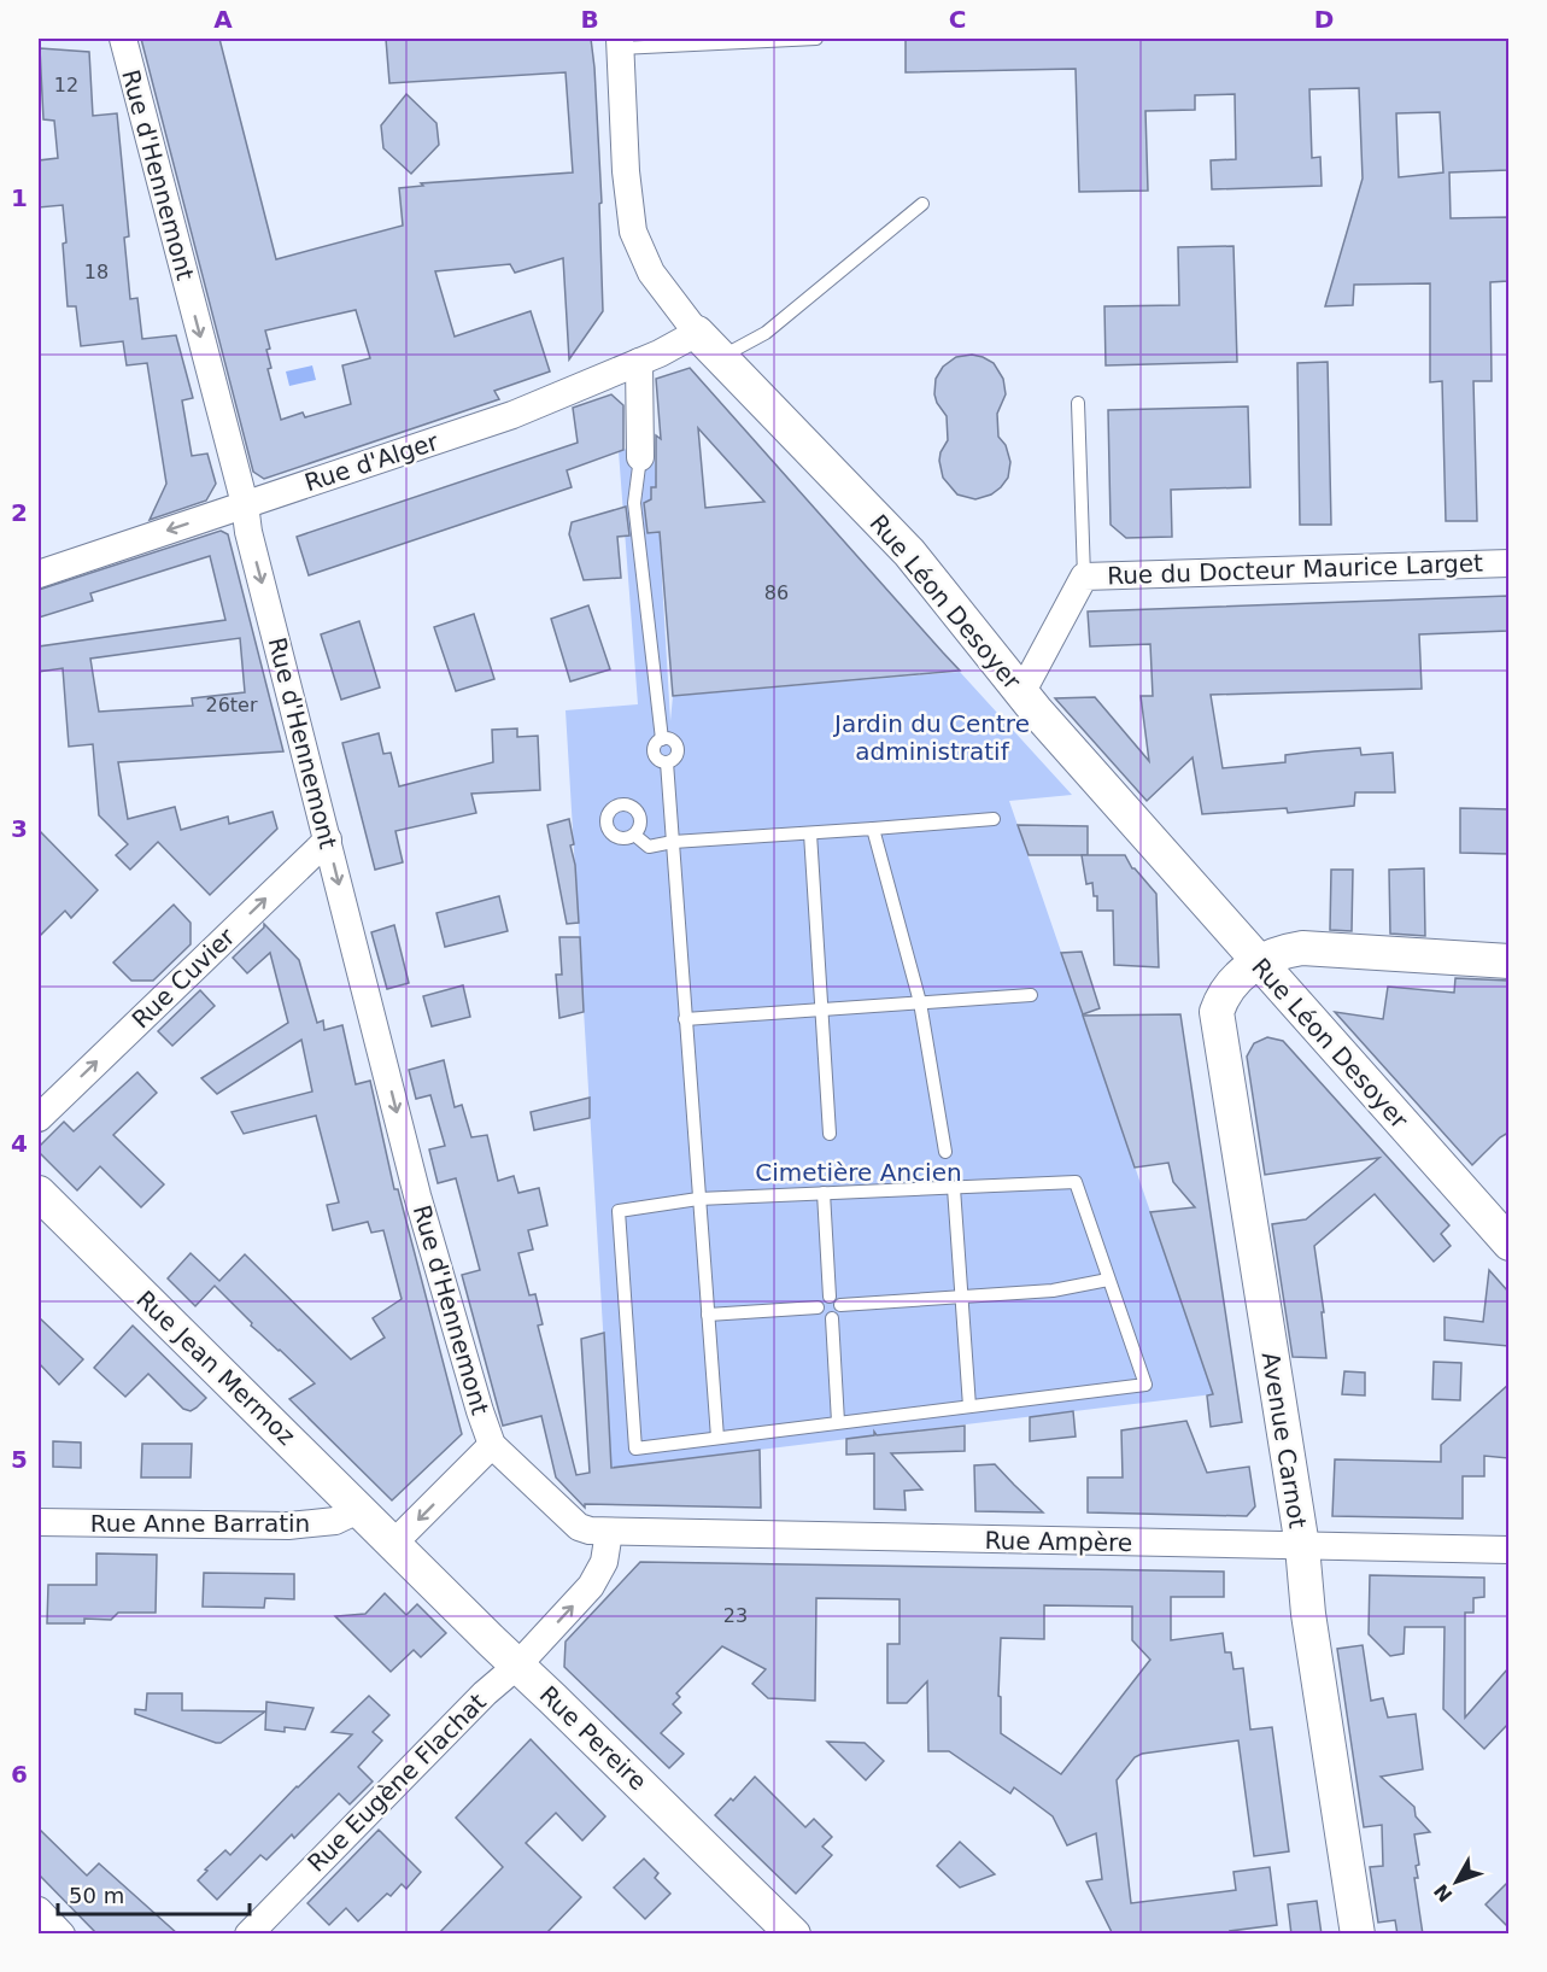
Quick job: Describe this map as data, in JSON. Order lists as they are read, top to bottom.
{
  "streets": {
    "street": [
      "Rue d'Hennemont",
      "Rue d'Alger",
      "Rue du Docteur Maurice Larget",
      "Rue Léon Desoyer",
      "Rue Cuvier",
      "Rue Jean Mermoz",
      "Avenue Carnot",
      "Rue Anne Barratin",
      "Rue Ampère",
      "Rue Pereire",
      "Rue Eugène Flachat"
    ]
  },
  "crossings": [
    ["Rue d'Hennemont", "Rue d'Alger"],
    ["Rue d'Hennemont", "Rue Cuvier"],
    ["Rue d'Hennemont", "Rue Ampère"],
    ["Rue d'Alger", "Rue Léon Desoyer"],
    ["Rue du Docteur Maurice Larget", "Rue Léon Desoyer"],
    ["Rue Léon Desoyer", "Avenue Carnot"],
    ["Rue Jean Mermoz", "Rue Anne Barratin"],
    ["Rue Jean Mermoz", "Rue Pereire"],
    ["Avenue Carnot", "Rue Ampère"],
    ["Rue Ampère", "Rue Eugène Flachat"],
    ["Rue Pereire", "Rue Eugène Flachat"]
  ],
  "one_way": ["Rue d'Hennemont", "Rue Cuvier"],
  "parks": ["Jardin du Centre administratif", "Cimetière Ancien"],
  "house_numbers": [
    "12",
    "18",
    "86",
    "26ter",
    "23"
  ],
  "scale_bar": "50 m",
  "north": "bottom left",
  "grid": {
    "columns": [
      "A",
      "B",
      "C",
      "D"
    ],
    "rows": [
      "1",
      "2",
      "3",
      "4",
      "5",
      "6"
    ]
  }
}
